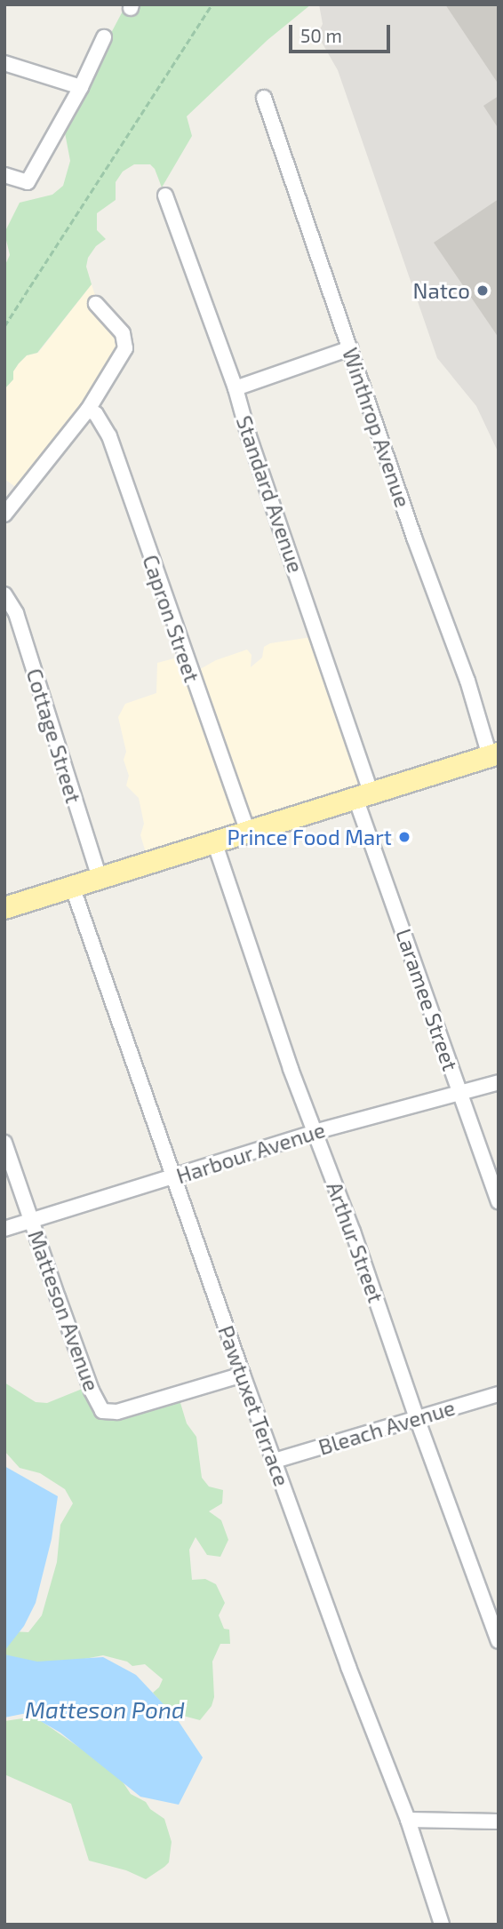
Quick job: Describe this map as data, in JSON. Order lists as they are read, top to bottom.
{
  "streets": {
    "street": [
      "Winthrop Avenue",
      "Standard Avenue",
      "Capron Street",
      "Cottage Street",
      "Laramee Street",
      "Harbour Avenue",
      "Arthur Street",
      "Matteson Avenue",
      "Pawtuxet Terrace",
      "Bleach Avenue"
    ]
  },
  "crossings": [
    ["Standard Avenue", "Laramee Street"],
    ["Laramee Street", "Harbour Avenue"],
    ["Harbour Avenue", "Arthur Street"],
    ["Harbour Avenue", "Matteson Avenue"],
    ["Harbour Avenue", "Pawtuxet Terrace"],
    ["Arthur Street", "Bleach Avenue"],
    ["Matteson Avenue", "Pawtuxet Terrace"],
    ["Pawtuxet Terrace", "Bleach Avenue"]
  ],
  "water": ["Matteson Pond"],
  "places": ["Natco", "Prince Food Mart"],
  "scale_bar": "50 m"
}
